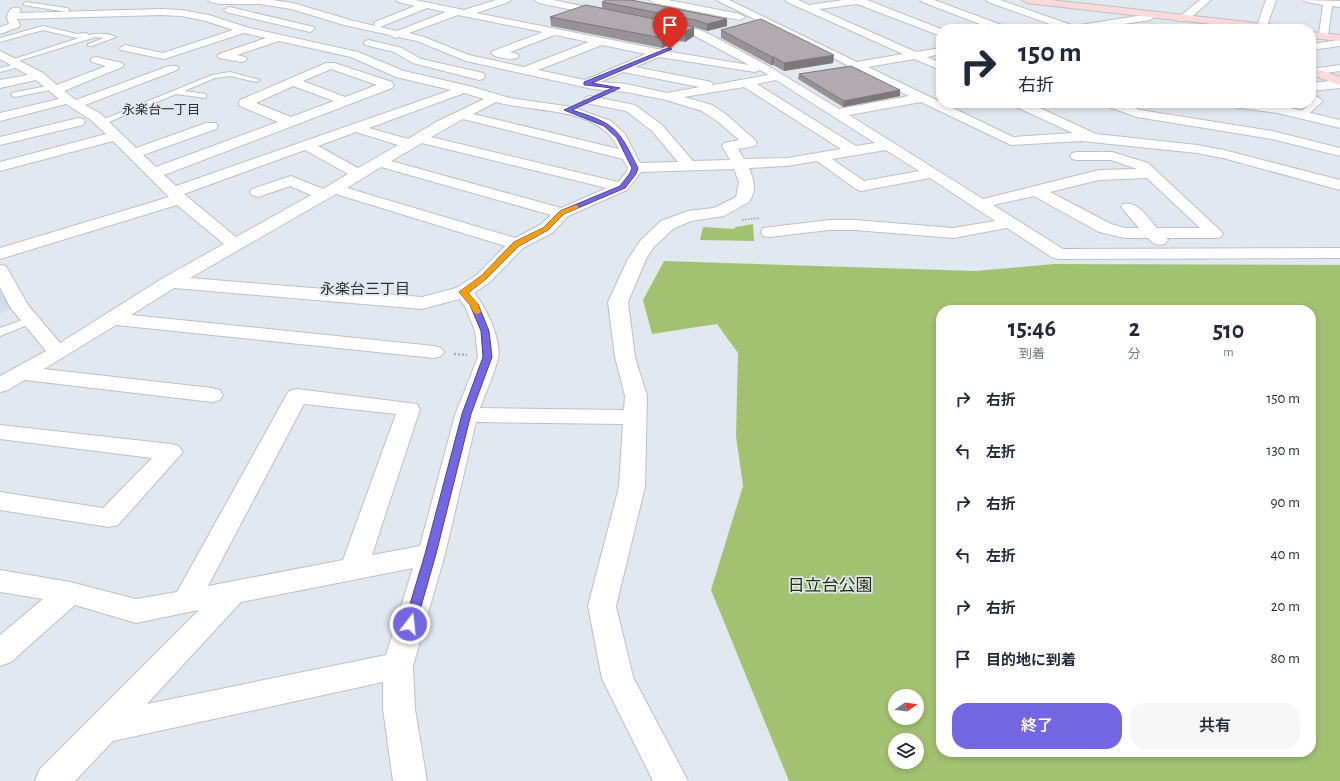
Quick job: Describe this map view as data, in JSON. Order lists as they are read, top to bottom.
{
  "districts": ["永楽台一丁目", "永楽台三丁目"],
  "parks": ["日立台公園"],
  "north": "right",
  "page": {
    "turn": ["150 m", "右折"],
    "eta": [
      "15:46",
      "到着",
      "2",
      "分",
      "510",
      "m"
    ],
    "list": [
      {
        "name": "右折",
        "value": "150 m"
      },
      {
        "name": "左折",
        "value": "130 m"
      },
      {
        "name": "右折",
        "value": "90 m"
      },
      {
        "name": "左折",
        "value": "40 m"
      },
      {
        "name": "右折",
        "value": "20 m"
      },
      {
        "name": "目的地に到着",
        "value": "80 m"
      }
    ],
    "buttons": ["終了", "共有"]
  }
}
